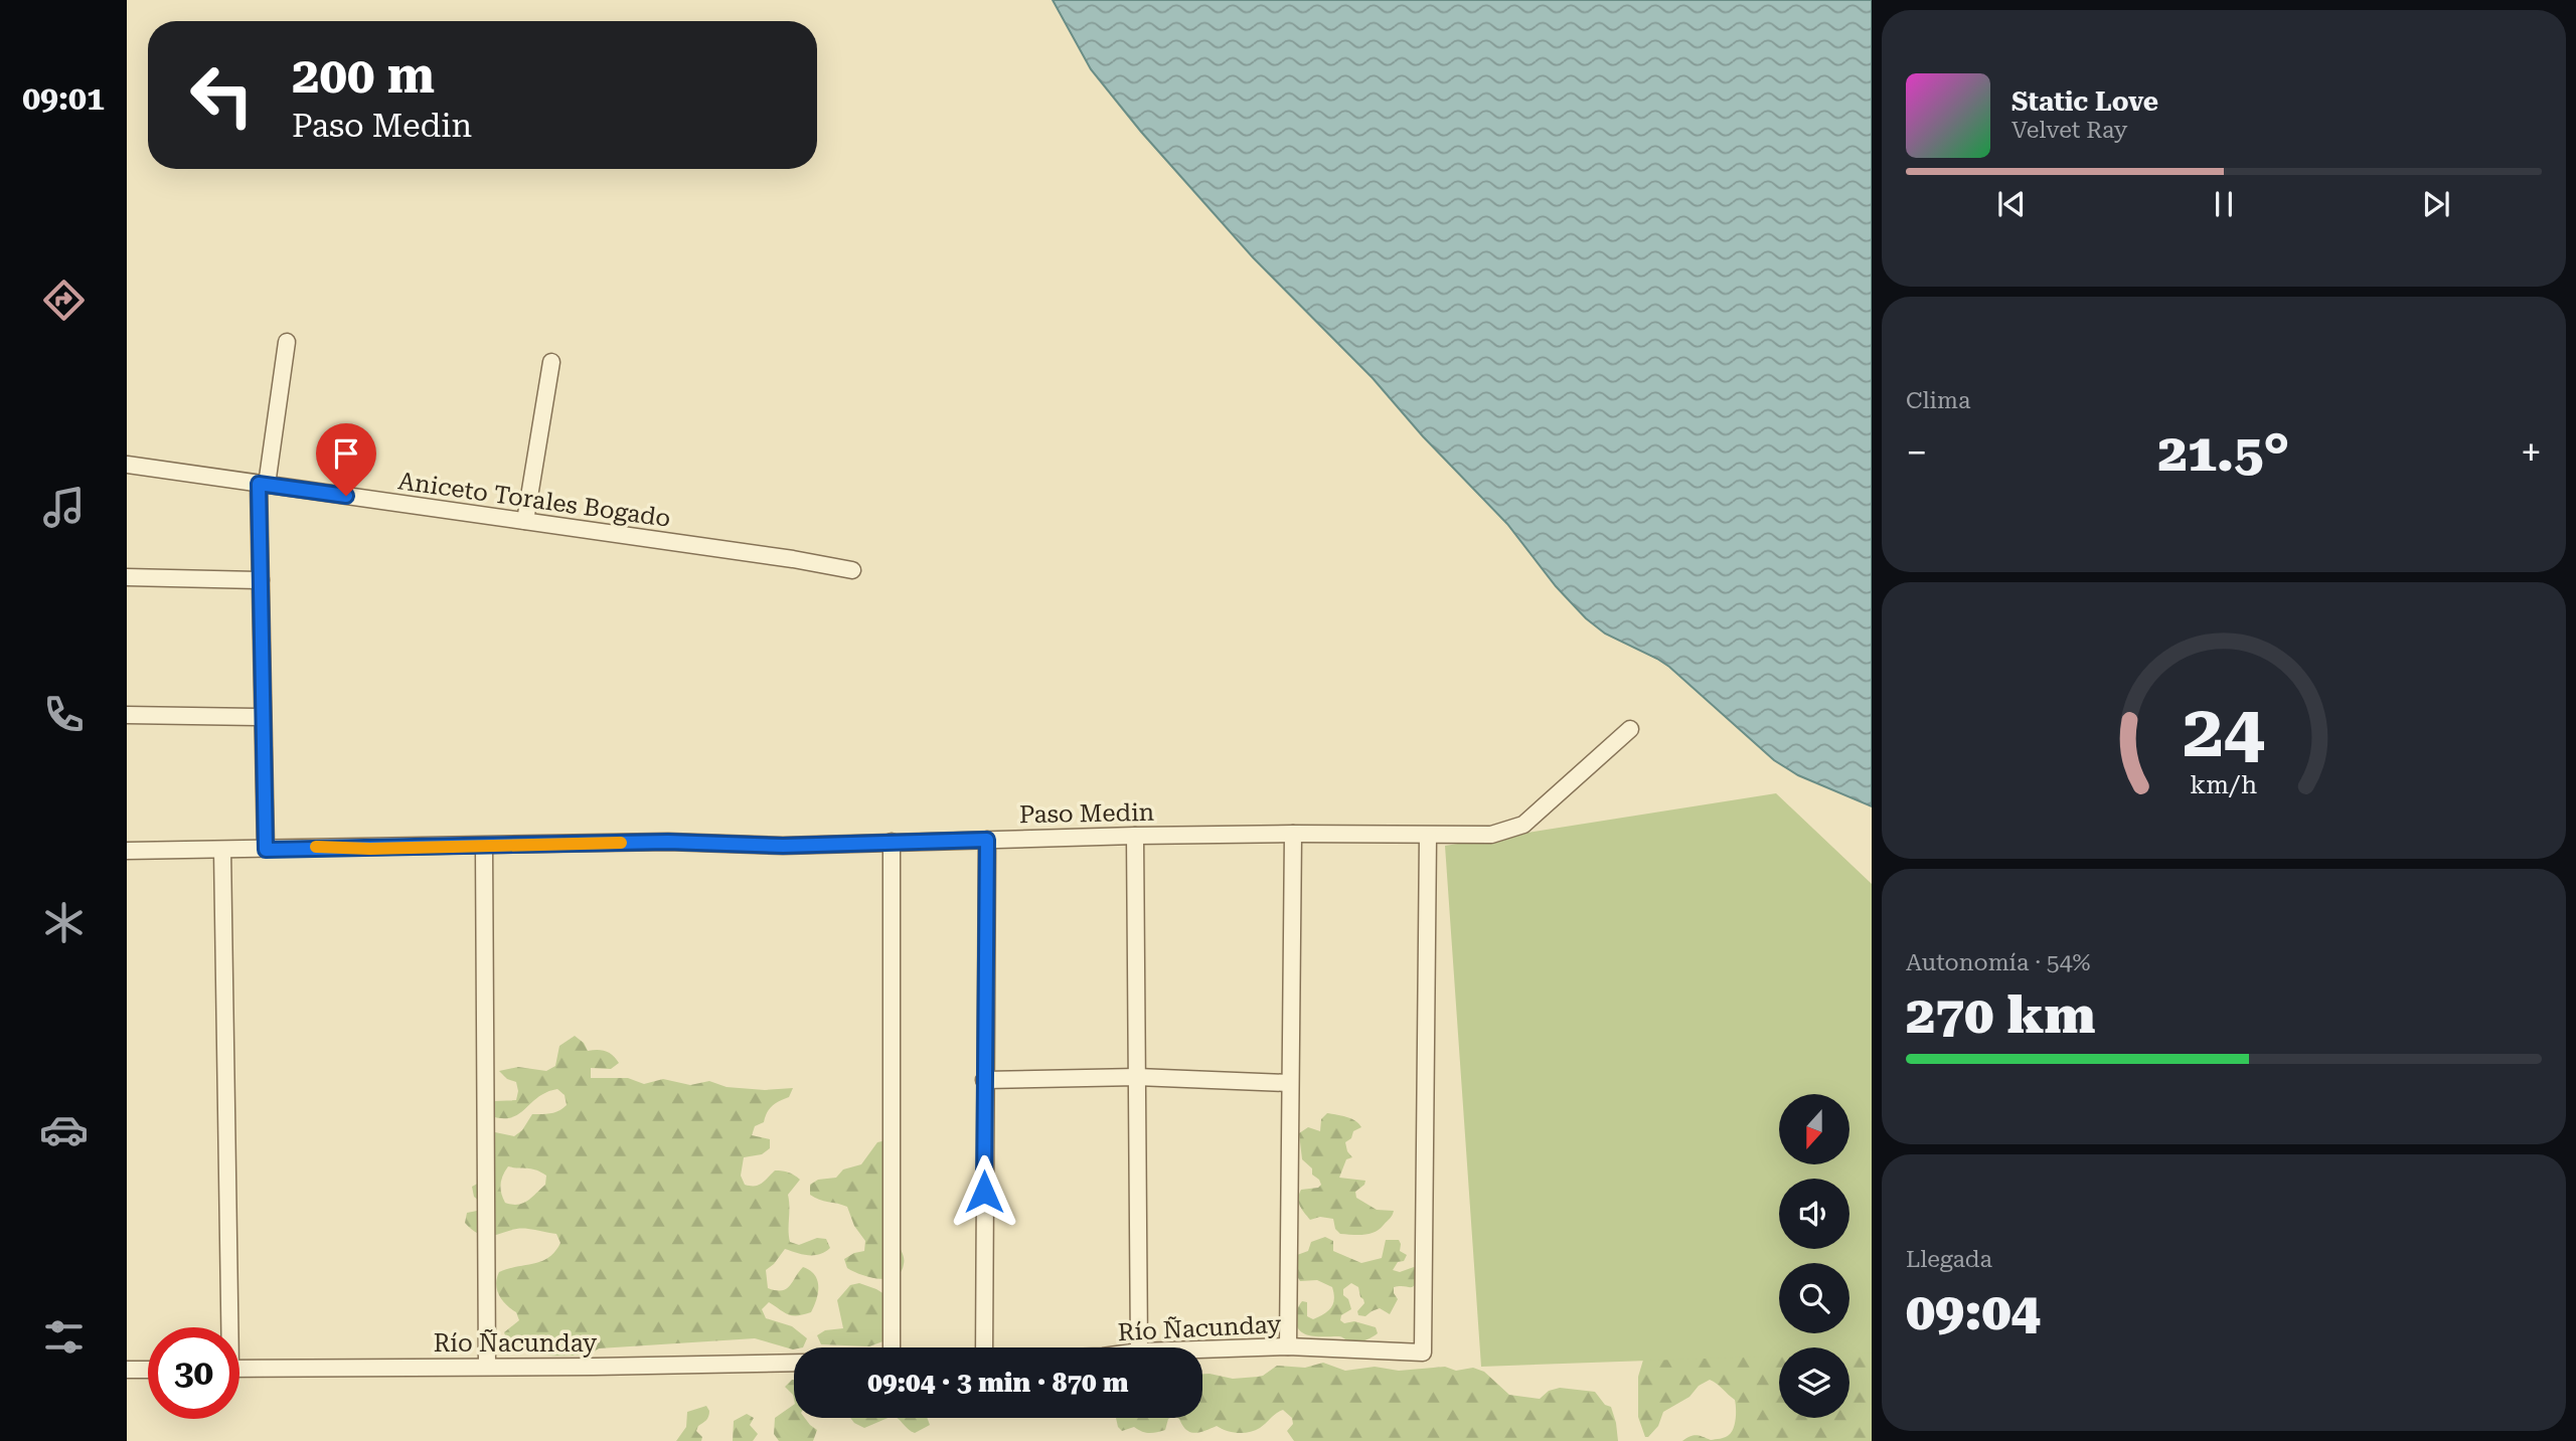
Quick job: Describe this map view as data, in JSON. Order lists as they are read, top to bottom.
{
  "streets": {
    "street": ["Aniceto Torales Bogado", "Paso Medin", "Río Ñacunday"]
  },
  "crossings": [
    ["Paso Medin", "Río Ñacunday"]
  ],
  "north": "bottom",
  "page": {
    "tabs": "09:01",
    "turn": ["200 m", "Paso Medin"],
    "song": ["Static Love", "Velvet Ray"],
    "tile": [
      "Clima",
      ["Autonomía · 54%", "270 km"],
      ["Llegada", "09:04"]
    ],
    "heat": ["−", "21.5°", "+"],
    "limit": "30",
    "trip": "09:04 · 3 min · 870 m",
    "gauge": ["24", "km/h"]
  }
}
